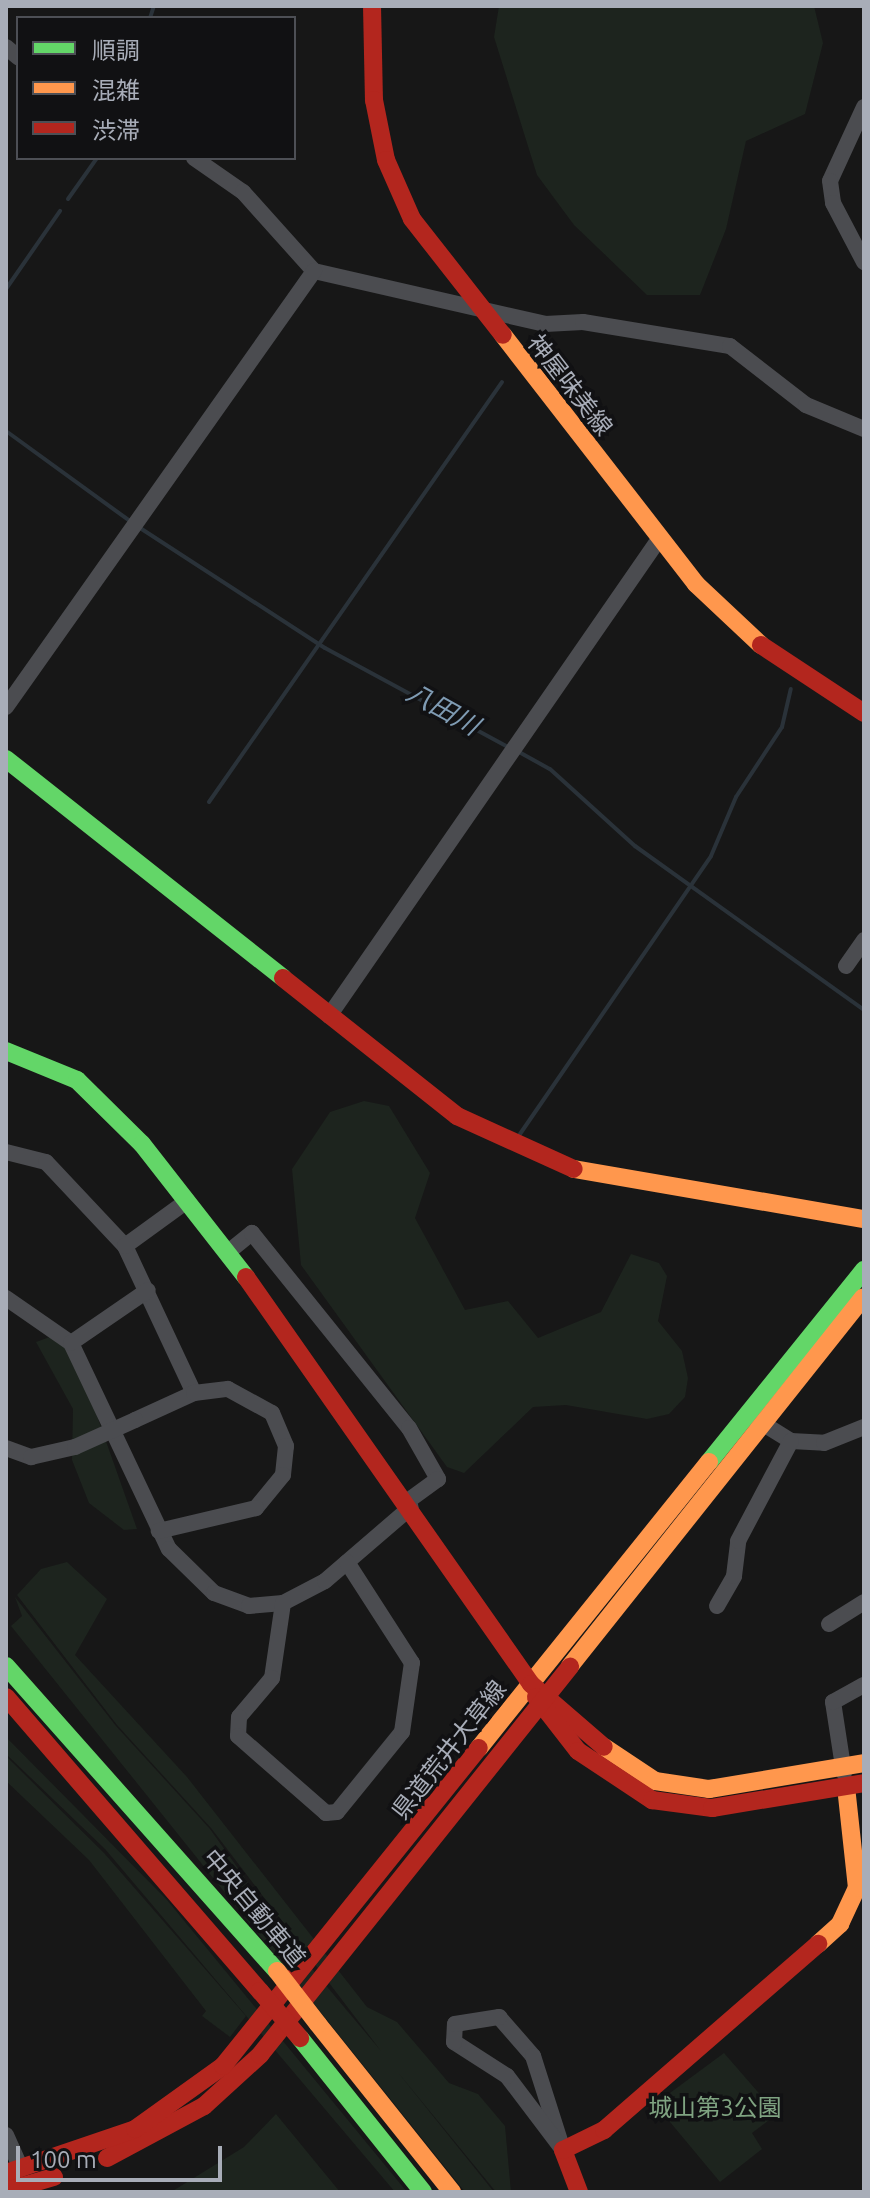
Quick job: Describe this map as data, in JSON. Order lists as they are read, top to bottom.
{
  "streets": {
    "main road": ["神屋味美線", "県道荒井大草線", "中央自動車道"]
  },
  "water": ["八田川"],
  "parks": ["城山第3公園"],
  "legend": ["順調", "混雑", "渋滞"],
  "scale_bar": "100 m"
}
